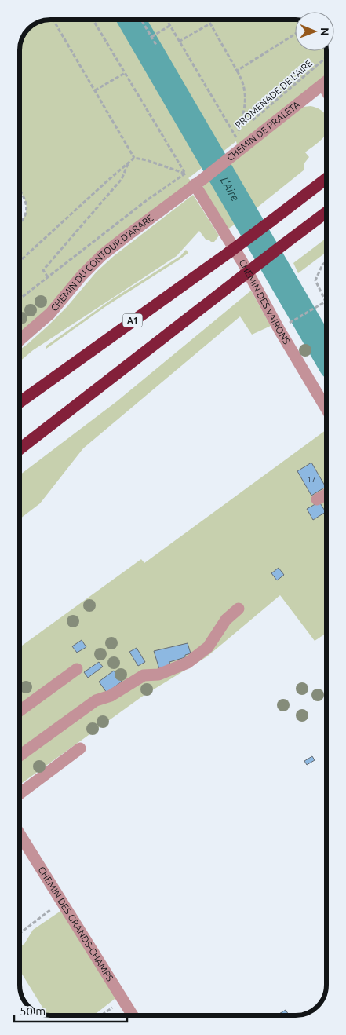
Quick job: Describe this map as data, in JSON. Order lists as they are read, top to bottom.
{
  "streets": {
    "highway": ["A1"],
    "street": [
      "CHEMIN DE PRALETA",
      "CHEMIN DU CONTOUR D'ARARE",
      "CHEMIN DES VAIRONS",
      "CHEMIN DES GRANDS-CHAMPS"
    ],
    "path": ["PROMENADE DE L'AIRE"]
  },
  "crossings": [
    ["PROMENADE DE L'AIRE", "CHEMIN DE PRALETA"],
    ["CHEMIN DE PRALETA", "CHEMIN DU CONTOUR D'ARARE"],
    ["CHEMIN DE PRALETA", "CHEMIN DES VAIRONS"],
    ["CHEMIN DU CONTOUR D'ARARE", "CHEMIN DES VAIRONS"]
  ],
  "water": ["L'Aire"],
  "house_numbers": ["17"],
  "scale_bar": "50 m",
  "north": "right"
}
